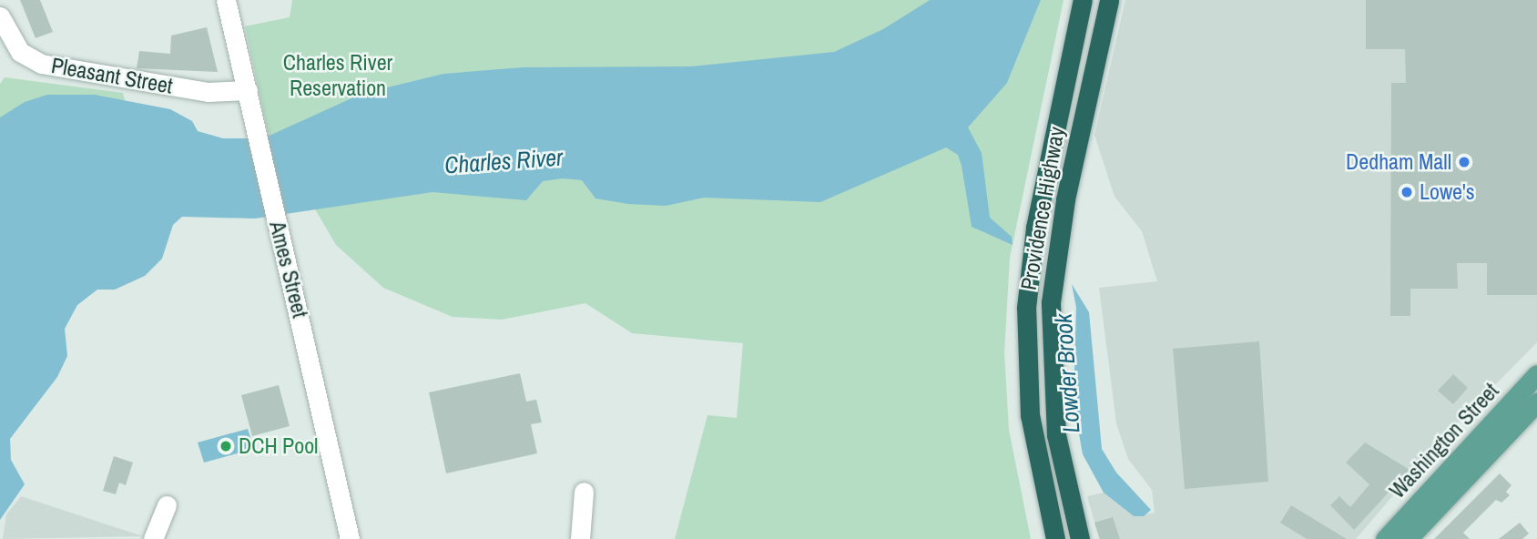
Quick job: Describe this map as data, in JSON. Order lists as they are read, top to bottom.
{
  "streets": {
    "highway": ["Providence Highway"],
    "main road": ["Washington Street"],
    "street": ["Pleasant Street", "Ames Street"]
  },
  "crossings": [
    ["Pleasant Street", "Ames Street"]
  ],
  "water": ["Charles River", "Lowder Brook"],
  "parks": ["Charles River Reservation"],
  "places": ["Dedham Mall", "Lowe's", "DCH Pool"]
}
